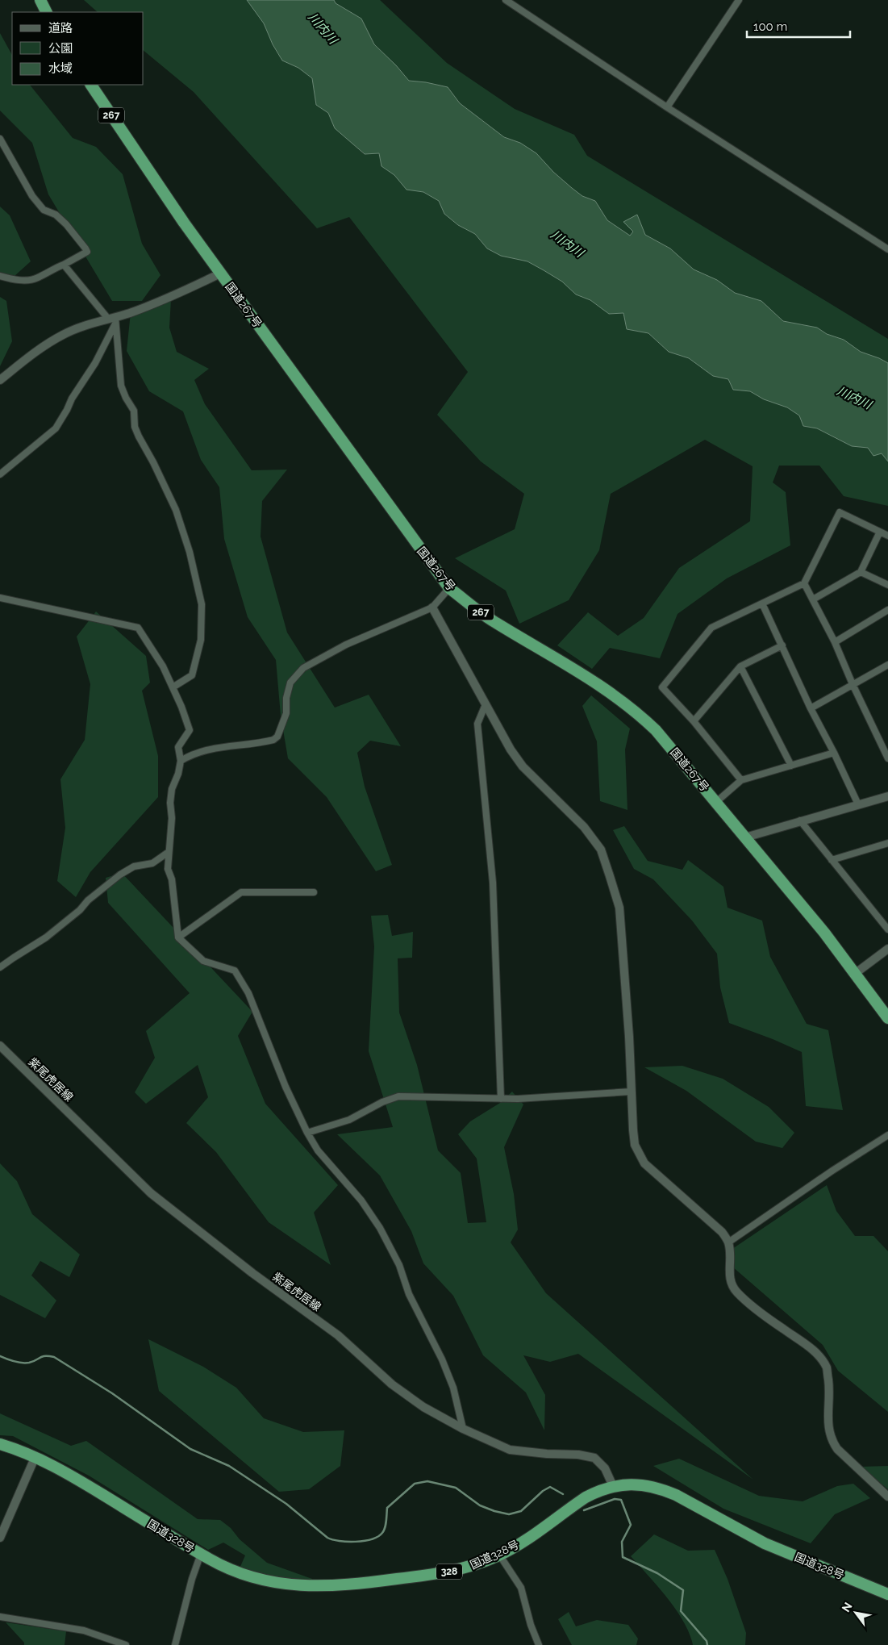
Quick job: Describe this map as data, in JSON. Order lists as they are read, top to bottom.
{
  "streets": {
    "highway": [
      "267",
      "国道267号",
      "国道328号",
      "328"
    ],
    "street": ["紫尾虎居線"]
  },
  "crossings": [
    ["紫尾虎居線", "国道328号"]
  ],
  "water": ["川内川"],
  "legend": ["道路", "公園", "水域"],
  "scale_bar": "100 m",
  "north": "top left"
}
